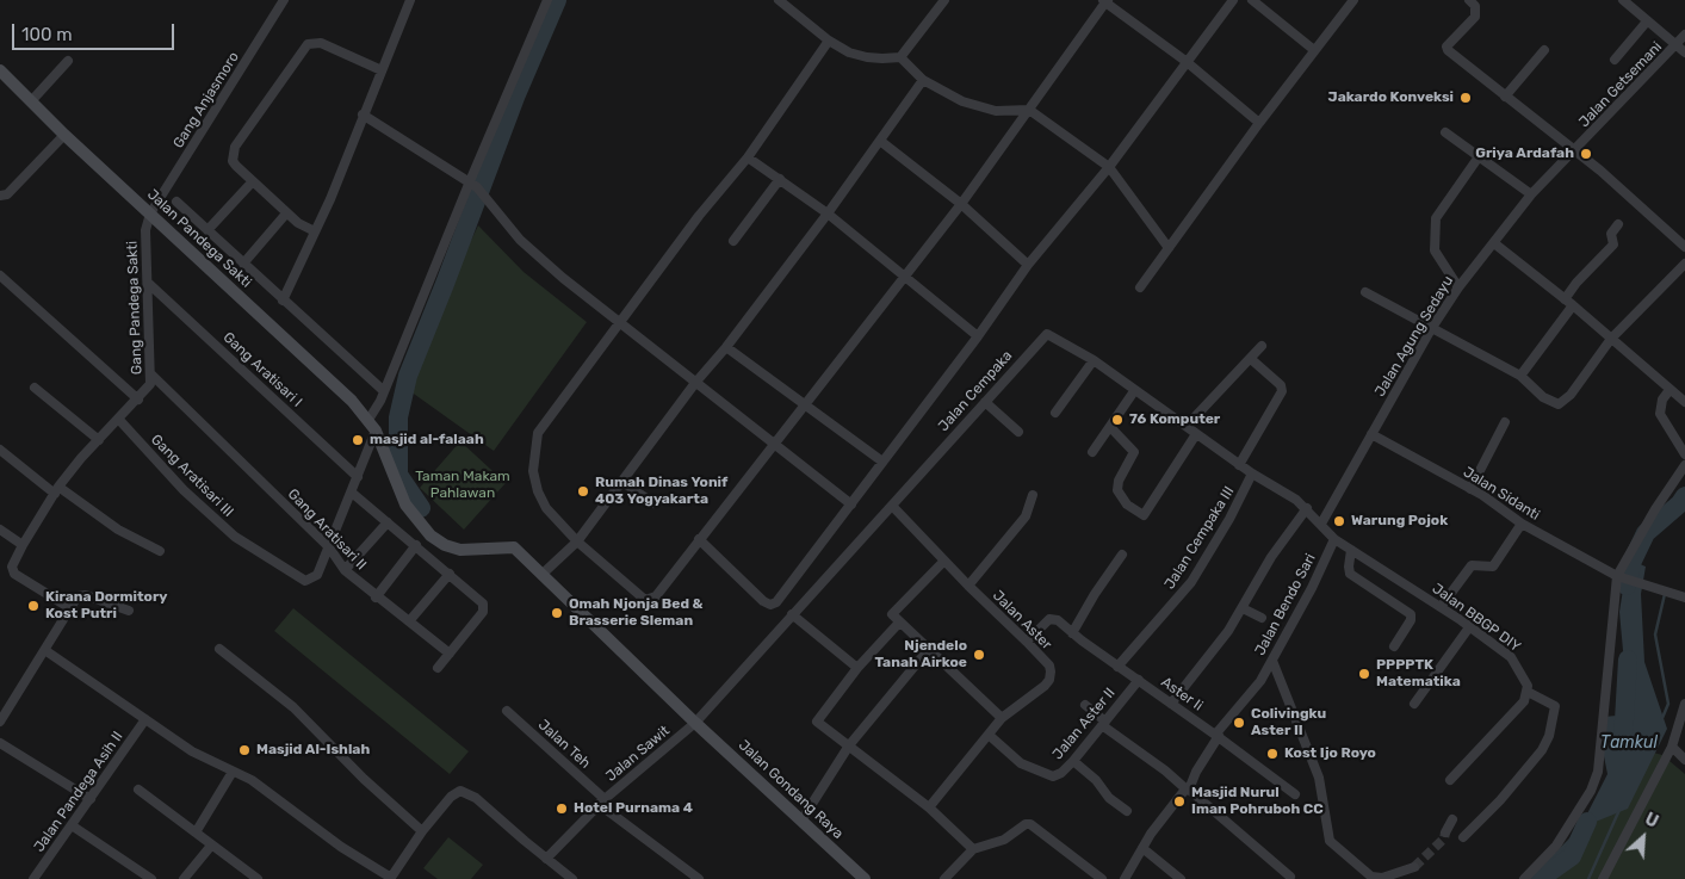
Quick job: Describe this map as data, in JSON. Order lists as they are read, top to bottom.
{
  "streets": {
    "main road": ["Jalan Pandega Sakti", "Jalan Gondang Raya"],
    "street": [
      "Jalan Getsemani",
      "Gang Anjasmoro",
      "Gang Pandega Sakti",
      "Jalan Agung Sedayu",
      "Gang Aratisari I",
      "Jalan Cempaka",
      "Gang Aratisari III",
      "Jalan Sidanti",
      "Gang Aratisari II",
      "Jalan Cempaka III",
      "Jalan Bendo Sari",
      "Jalan BBGP DIY",
      "Jalan Aster",
      "Aster Ii",
      "Jalan Aster II",
      "Jalan Teh",
      "Jalan Sawit",
      "Jalan Pandega Asih II"
    ]
  },
  "crossings": [
    ["Jalan Getsemani", "Jalan Agung Sedayu"],
    ["Gang Anjasmoro", "Jalan Pandega Sakti"],
    ["Gang Anjasmoro", "Gang Pandega Sakti"],
    ["Jalan Pandega Sakti", "Gang Pandega Sakti"],
    ["Jalan Pandega Sakti", "Jalan Gondang Raya"],
    ["Gang Pandega Sakti", "Gang Aratisari I"],
    ["Gang Pandega Sakti", "Gang Aratisari III"],
    ["Gang Pandega Sakti", "Gang Aratisari II"],
    ["Jalan Agung Sedayu", "Jalan Cempaka"],
    ["Jalan Agung Sedayu", "Jalan Sidanti"],
    ["Jalan Agung Sedayu", "Jalan BBGP DIY"],
    ["Jalan Cempaka", "Jalan Cempaka III"],
    ["Jalan Cempaka", "Jalan BBGP DIY"],
    ["Jalan Cempaka", "Jalan Aster"],
    ["Jalan Cempaka", "Jalan Sawit"],
    ["Jalan Cempaka", "Jalan Gondang Raya"],
    ["Gang Aratisari III", "Gang Aratisari II"],
    ["Jalan Cempaka III", "Aster Ii"],
    ["Jalan Bendo Sari", "Jalan BBGP DIY"],
    ["Jalan Bendo Sari", "Aster Ii"],
    ["Jalan Aster", "Aster Ii"],
    ["Jalan Aster", "Jalan Aster II"],
    ["Aster Ii", "Jalan Aster II"],
    ["Jalan Teh", "Jalan Sawit"],
    ["Jalan Sawit", "Jalan Gondang Raya"]
  ],
  "water": ["Tamkul"],
  "parks": ["Taman Makam Pahlawan"],
  "places": [
    "Jakardo Konveksi",
    "Griya Ardafah",
    "76 Komputer",
    "masjid al-falaah",
    "Rumah Dinas Yonif 403 Yogyakarta",
    "Warung Pojok",
    "Kirana Dormitory Kost Putri",
    "Omah Njonja Bed & Brasserie Sleman",
    "Njendelo Tanah Airkoe",
    "PPPPTK Matematika",
    "Colivingku Aster II",
    "Masjid Al-Ishlah",
    "Kost Ijo Royo",
    "Masjid Nurul Iman Pohruboh CC",
    "Hotel Purnama 4"
  ],
  "scale_bar": "100 m",
  "north": "top right"
}
